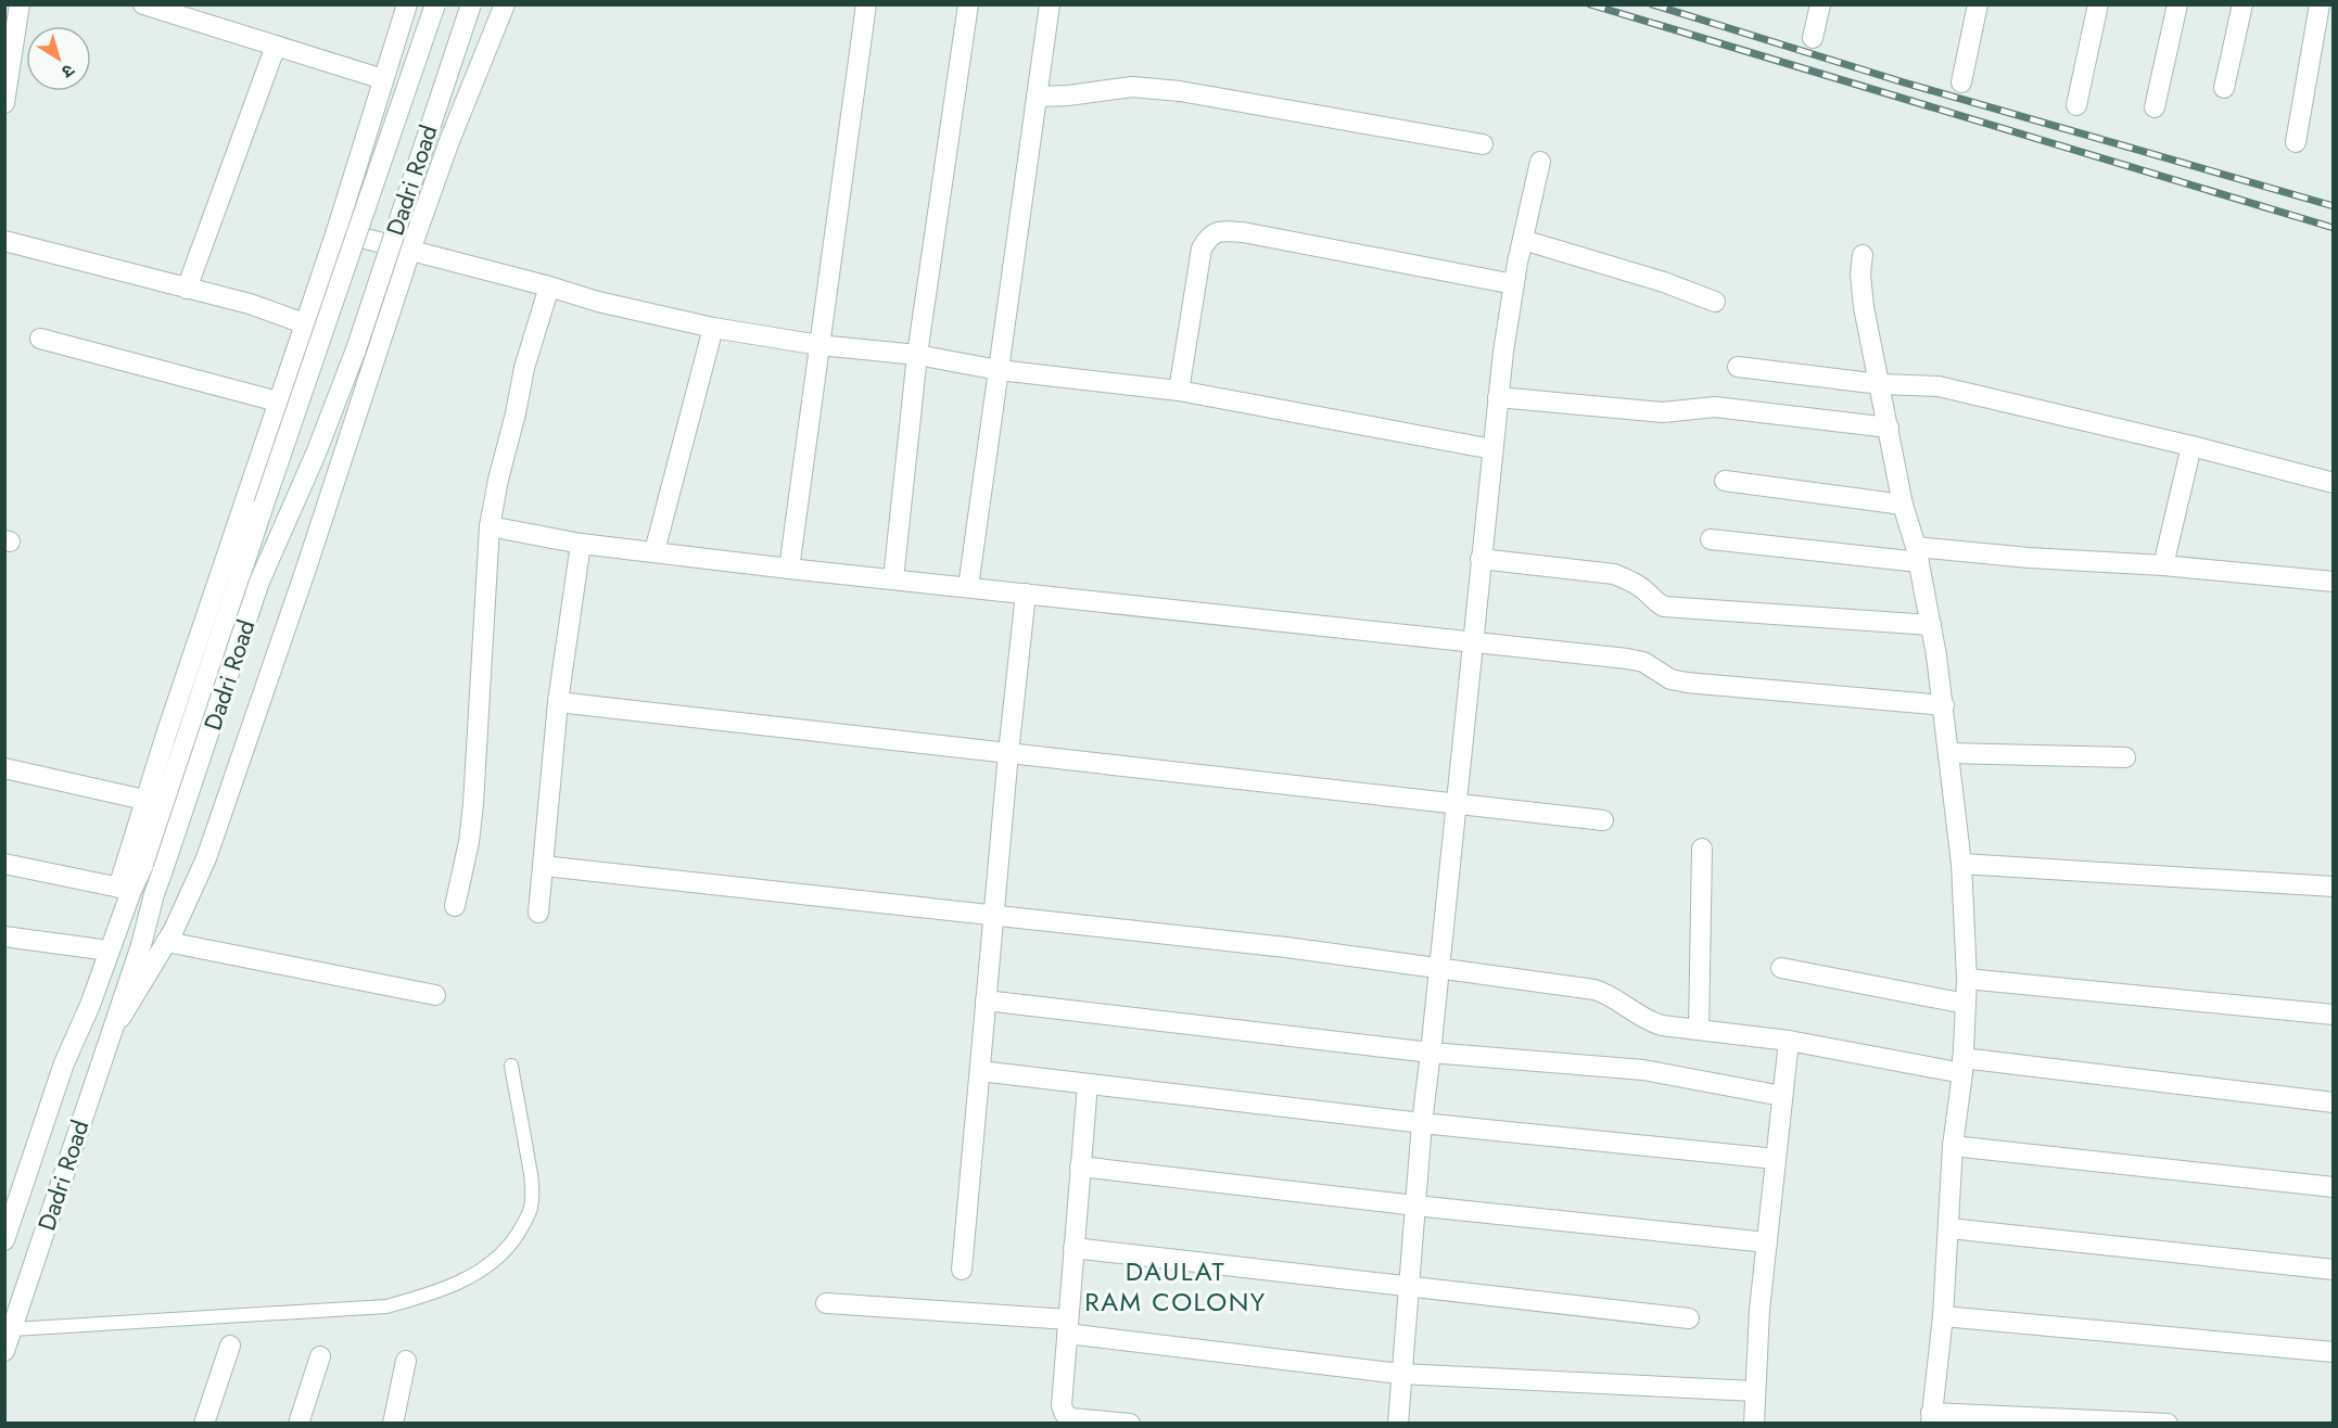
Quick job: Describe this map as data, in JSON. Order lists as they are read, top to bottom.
{
  "streets": {
    "street": ["Dadri Road"]
  },
  "districts": ["DAULAT RAM COLONY"],
  "north": "bottom right"
}
